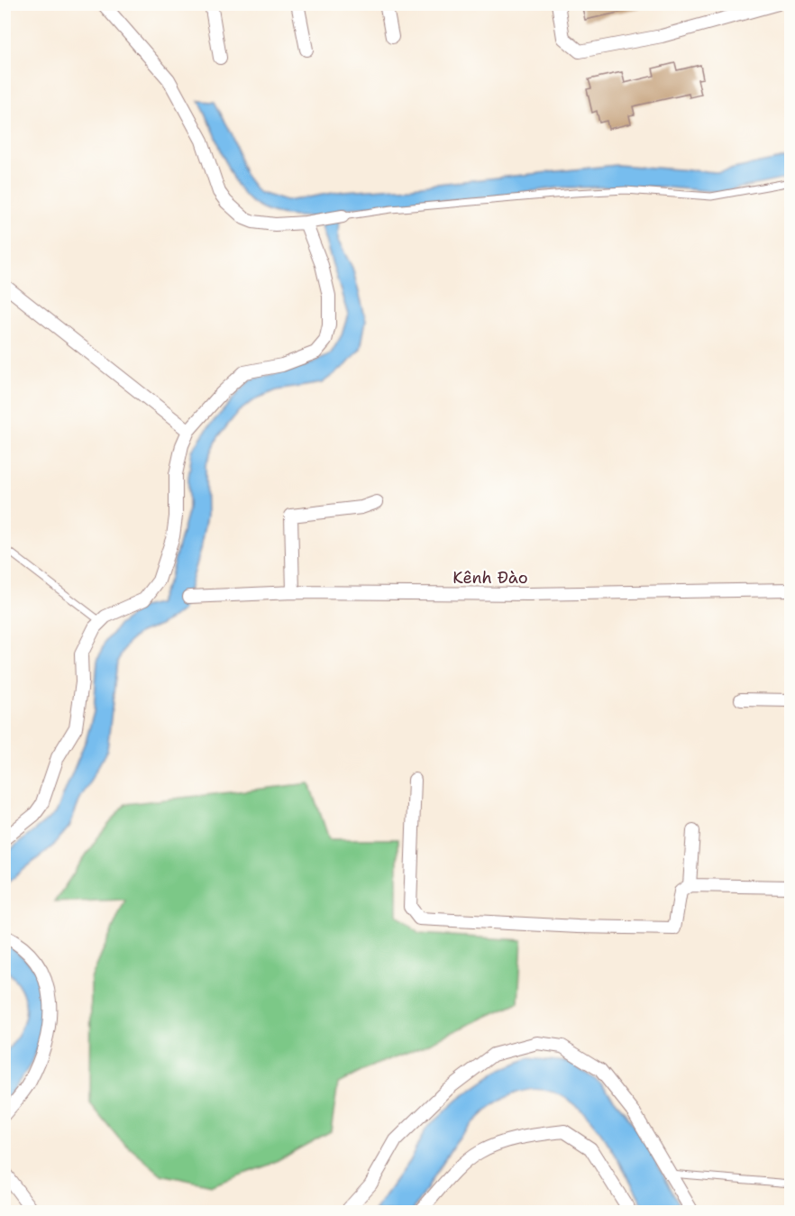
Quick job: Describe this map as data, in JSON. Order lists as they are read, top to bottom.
{
  "streets": {
    "street": ["Kênh Đào"]
  }
}
